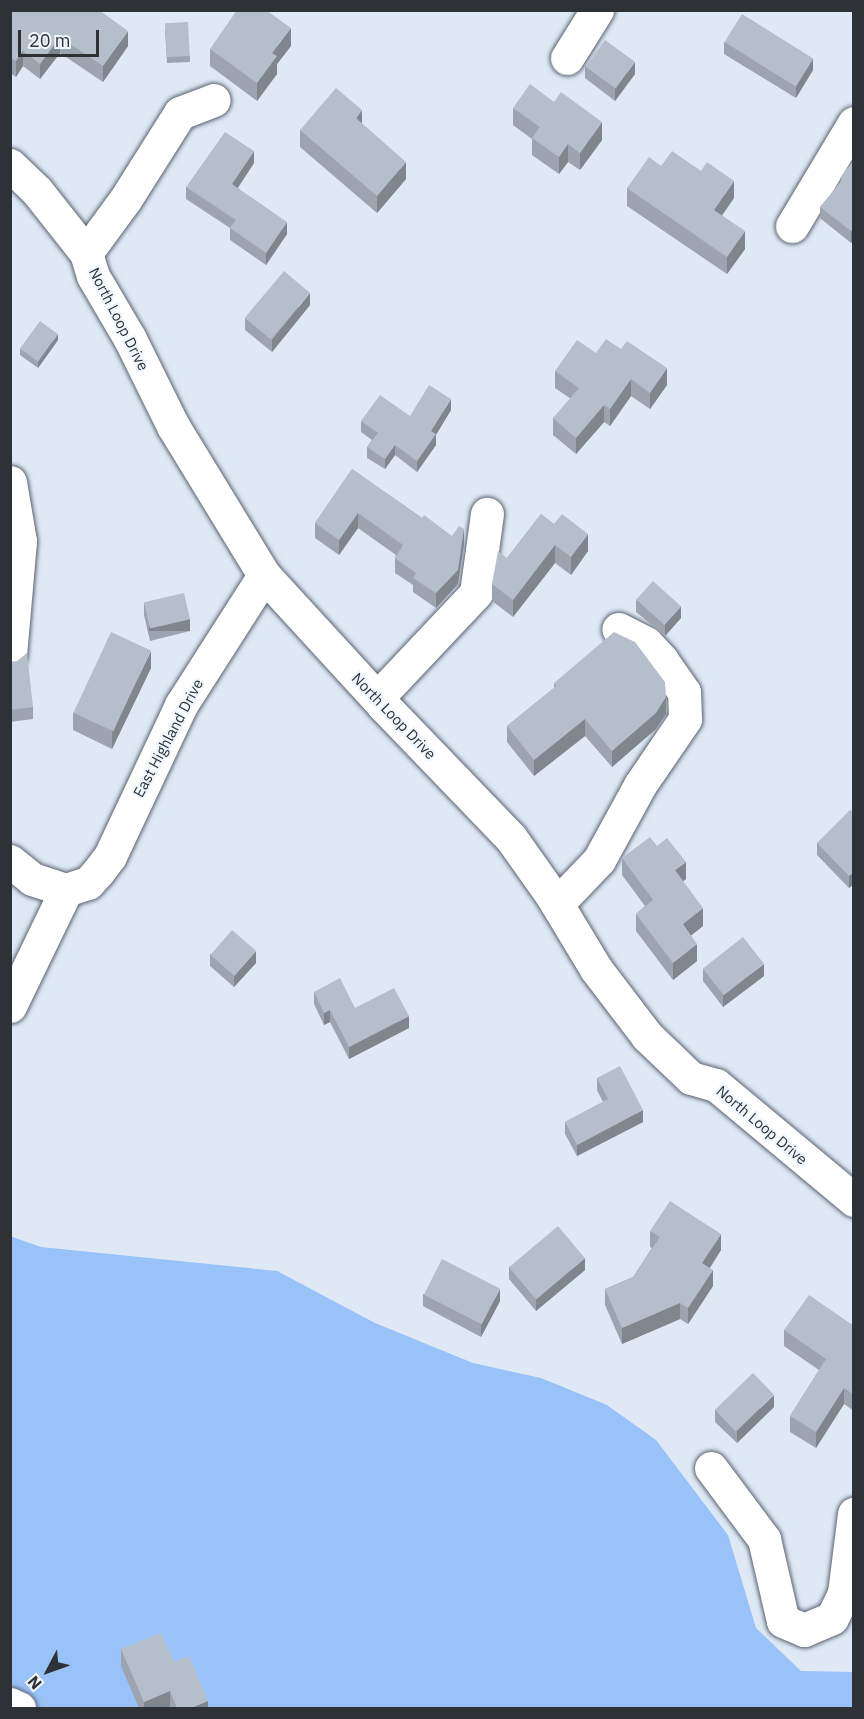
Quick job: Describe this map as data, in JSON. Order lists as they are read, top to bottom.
{
  "streets": {
    "street": ["North Loop Drive", "East Highland Drive"]
  },
  "crossings": [
    ["North Loop Drive", "East Highland Drive"]
  ],
  "scale_bar": "20 m",
  "north": "bottom left"
}
